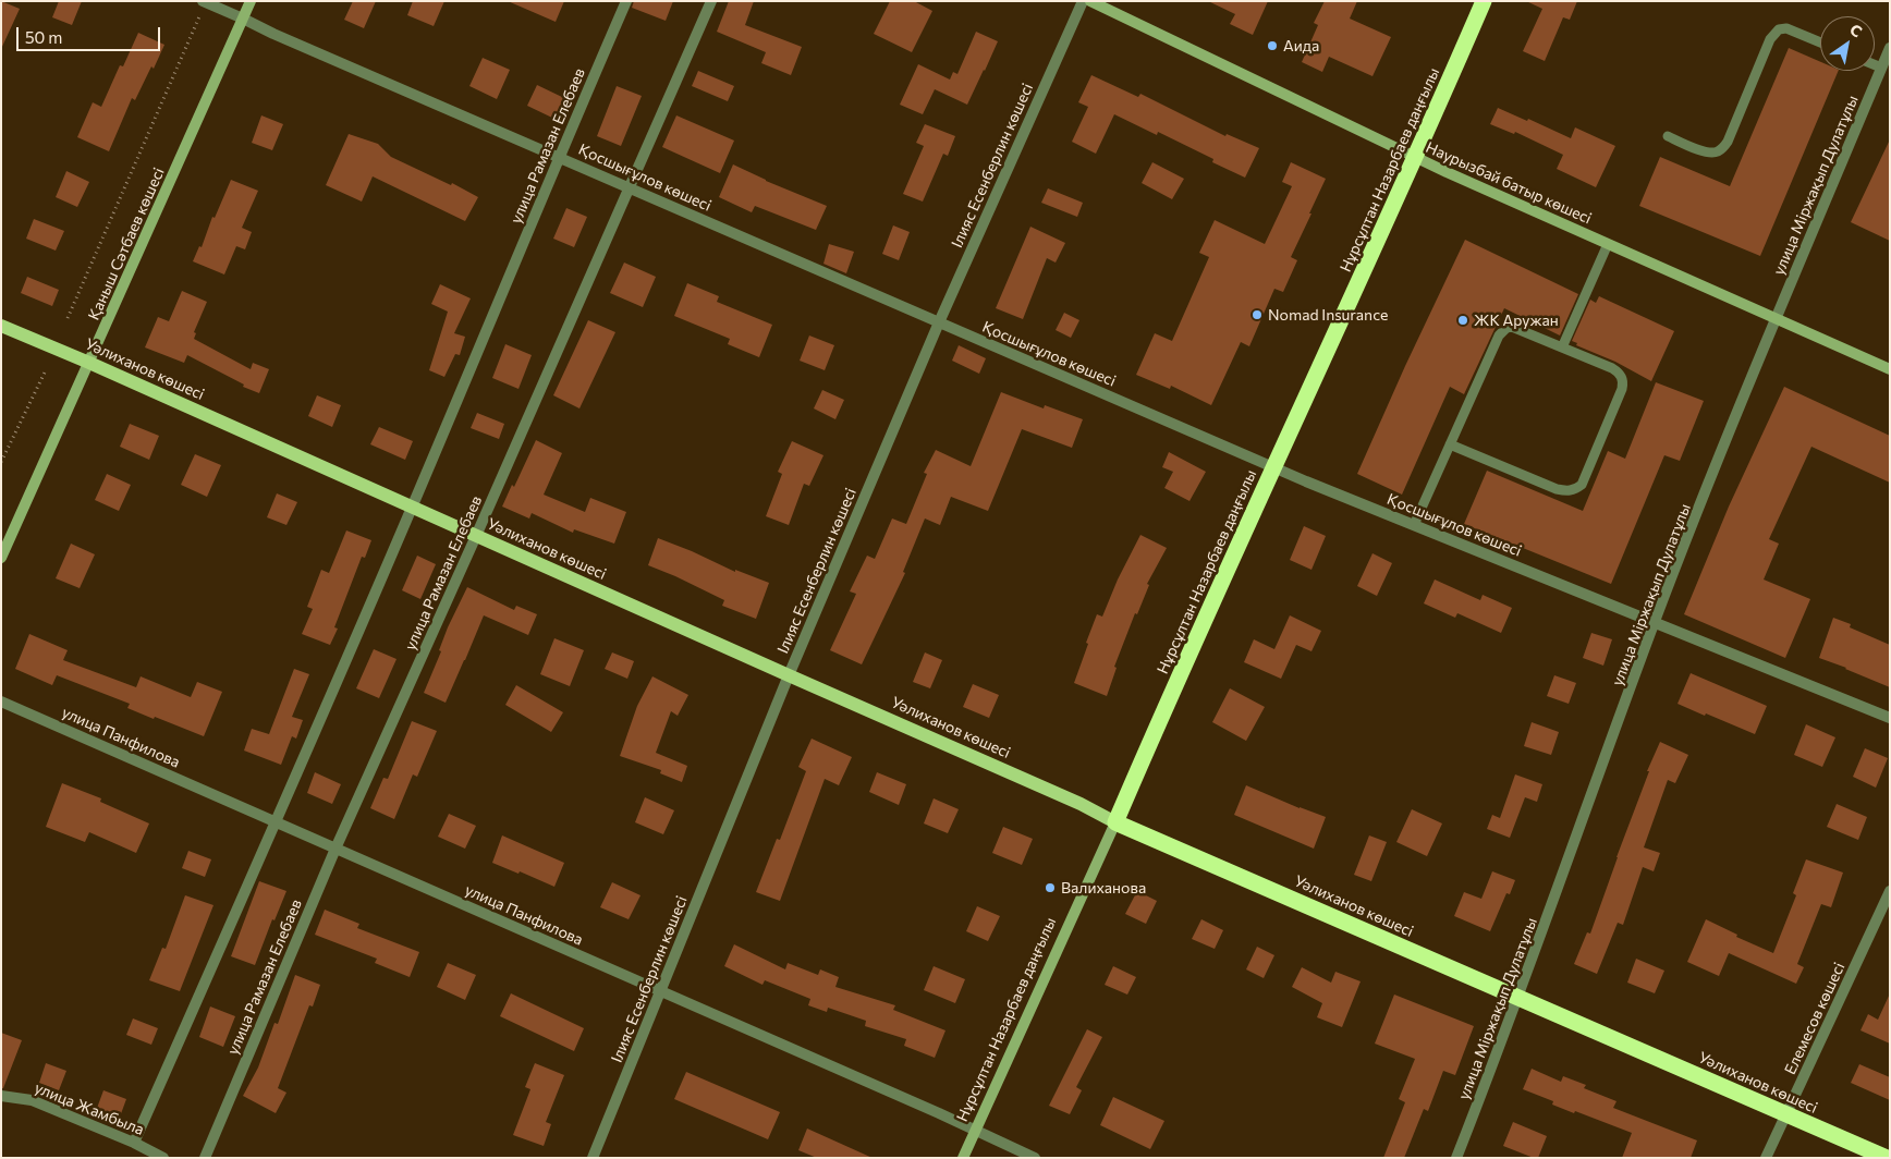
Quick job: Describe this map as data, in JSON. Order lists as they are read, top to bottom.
{
  "streets": {
    "highway": ["Нұрсұлтан Назарбаев даңғылы", "Уәлиханов көшесі"],
    "street": [
      "улица Рамазан Елебаев",
      "Ілияс Есенберлин көшесі",
      "Қосшығұлов көшесі",
      "Наурызбай батыр көшесі",
      "улица Міржақып Дулатұлы",
      "Қаныш Сәтбаев көшесі",
      "улица Панфилова",
      "Елемесов көшесі",
      "улица Жамбыла"
    ]
  },
  "crossings": [
    ["улица Рамазан Елебаев", "Қосшығұлов көшесі"],
    ["улица Рамазан Елебаев", "Уәлиханов көшесі"],
    ["улица Рамазан Елебаев", "улица Панфилова"],
    ["улица Рамазан Елебаев", "улица Жамбыла"],
    ["Ілияс Есенберлин көшесі", "Қосшығұлов көшесі"],
    ["Ілияс Есенберлин көшесі", "Уәлиханов көшесі"],
    ["Ілияс Есенберлин көшесі", "улица Панфилова"],
    ["Нұрсұлтан Назарбаев даңғылы", "Қосшығұлов көшесі"],
    ["Нұрсұлтан Назарбаев даңғылы", "Наурызбай батыр көшесі"],
    ["Нұрсұлтан Назарбаев даңғылы", "Уәлиханов көшесі"],
    ["Нұрсұлтан Назарбаев даңғылы", "улица Панфилова"],
    ["Қосшығұлов көшесі", "улица Міржақып Дулатұлы"],
    ["Қосшығұлов көшесі", "Қаныш Сәтбаев көшесі"],
    ["Наурызбай батыр көшесі", "улица Міржақып Дулатұлы"],
    ["улица Міржақып Дулатұлы", "Уәлиханов көшесі"],
    ["Қаныш Сәтбаев көшесі", "Уәлиханов көшесі"],
    ["Уәлиханов көшесі", "Елемесов көшесі"]
  ],
  "places": [
    "Аида",
    "Nomad Insurance",
    "ЖК Аружан",
    "Валиханова"
  ],
  "scale_bar": "50 m",
  "north": "top right"
}
